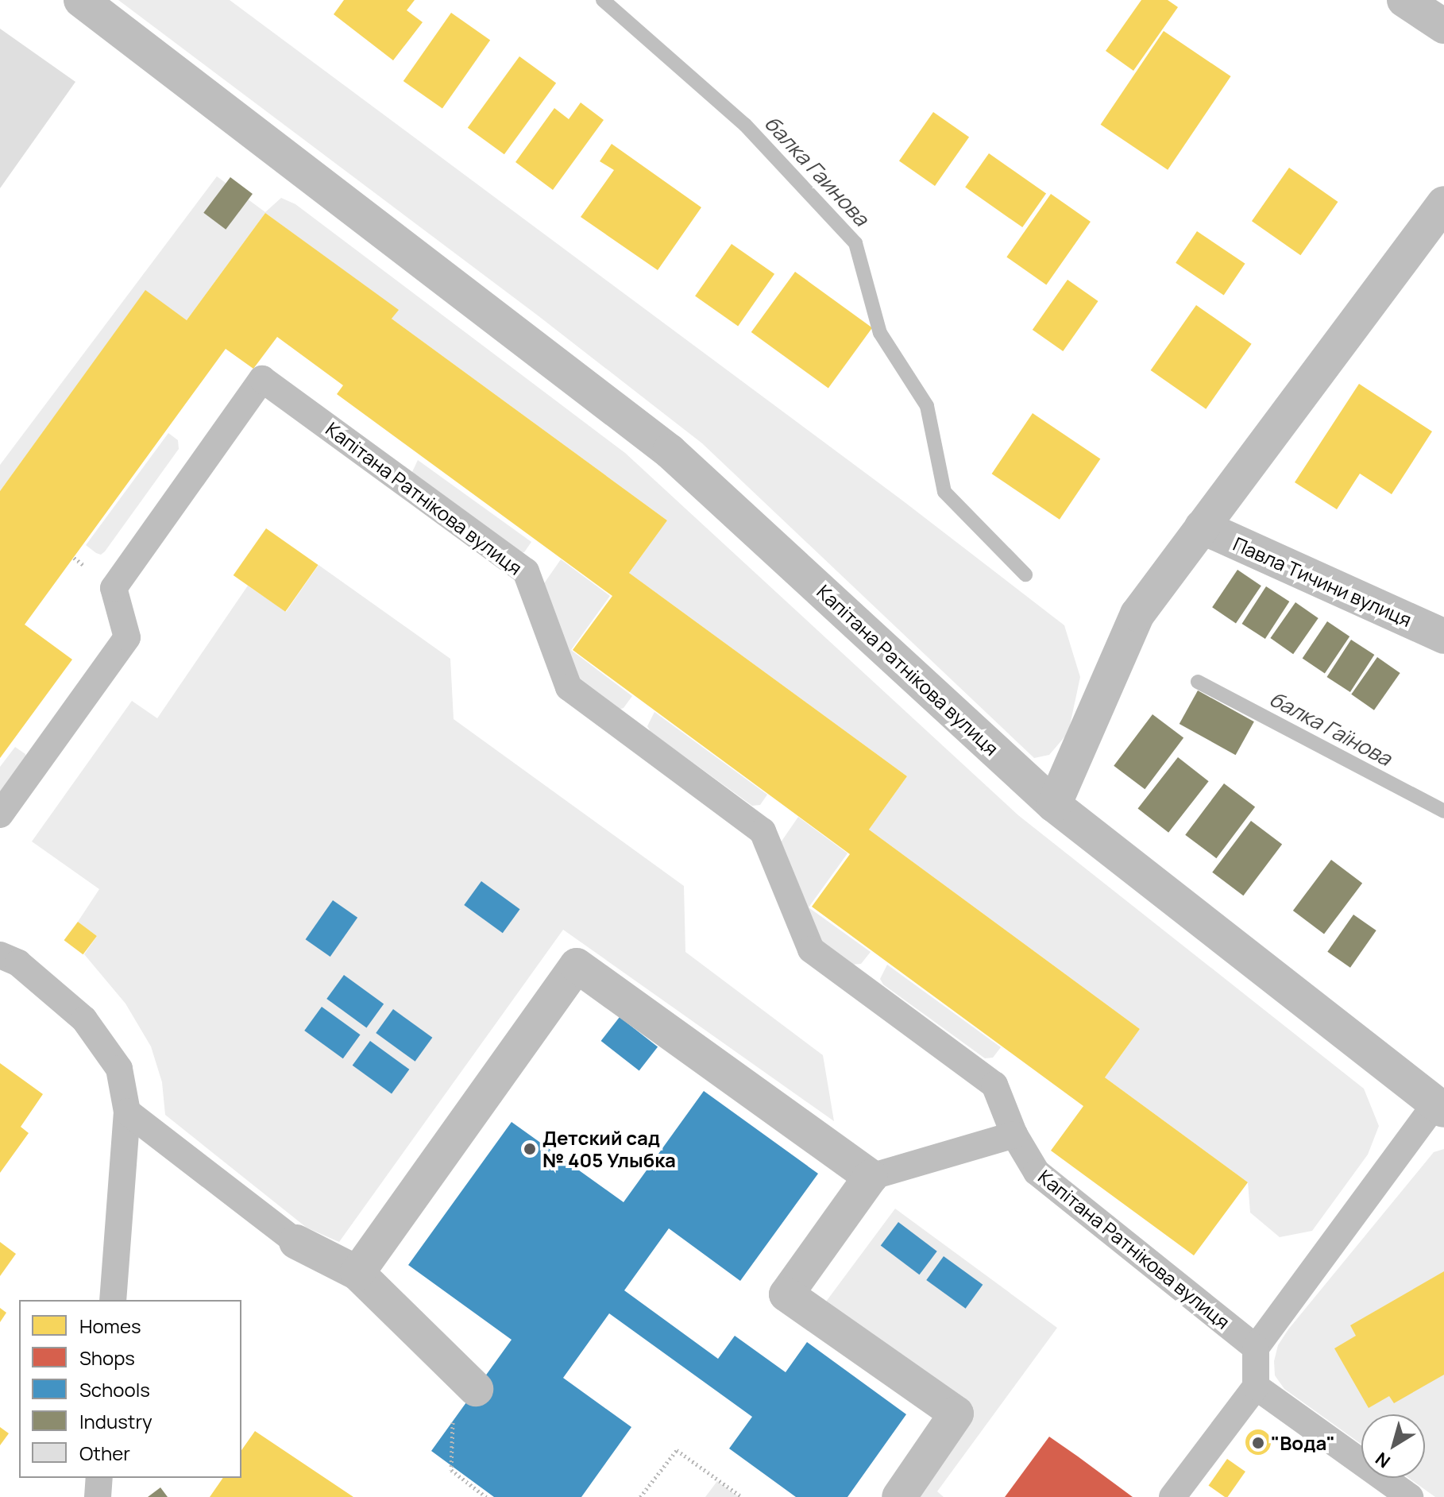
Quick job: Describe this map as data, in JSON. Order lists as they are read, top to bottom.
{
  "streets": {
    "street": ["Капітана Ратнікова вулиця", "Павла Тичини вулиця"]
  },
  "water": ["балка Гаинова", "балка Гаїнова"],
  "places": ["Детский сад № 405 Улыбка", "\"Вода\""],
  "legend": [
    "Homes",
    "Shops",
    "Schools",
    "Industry",
    "Other"
  ],
  "north": "bottom left"
}
